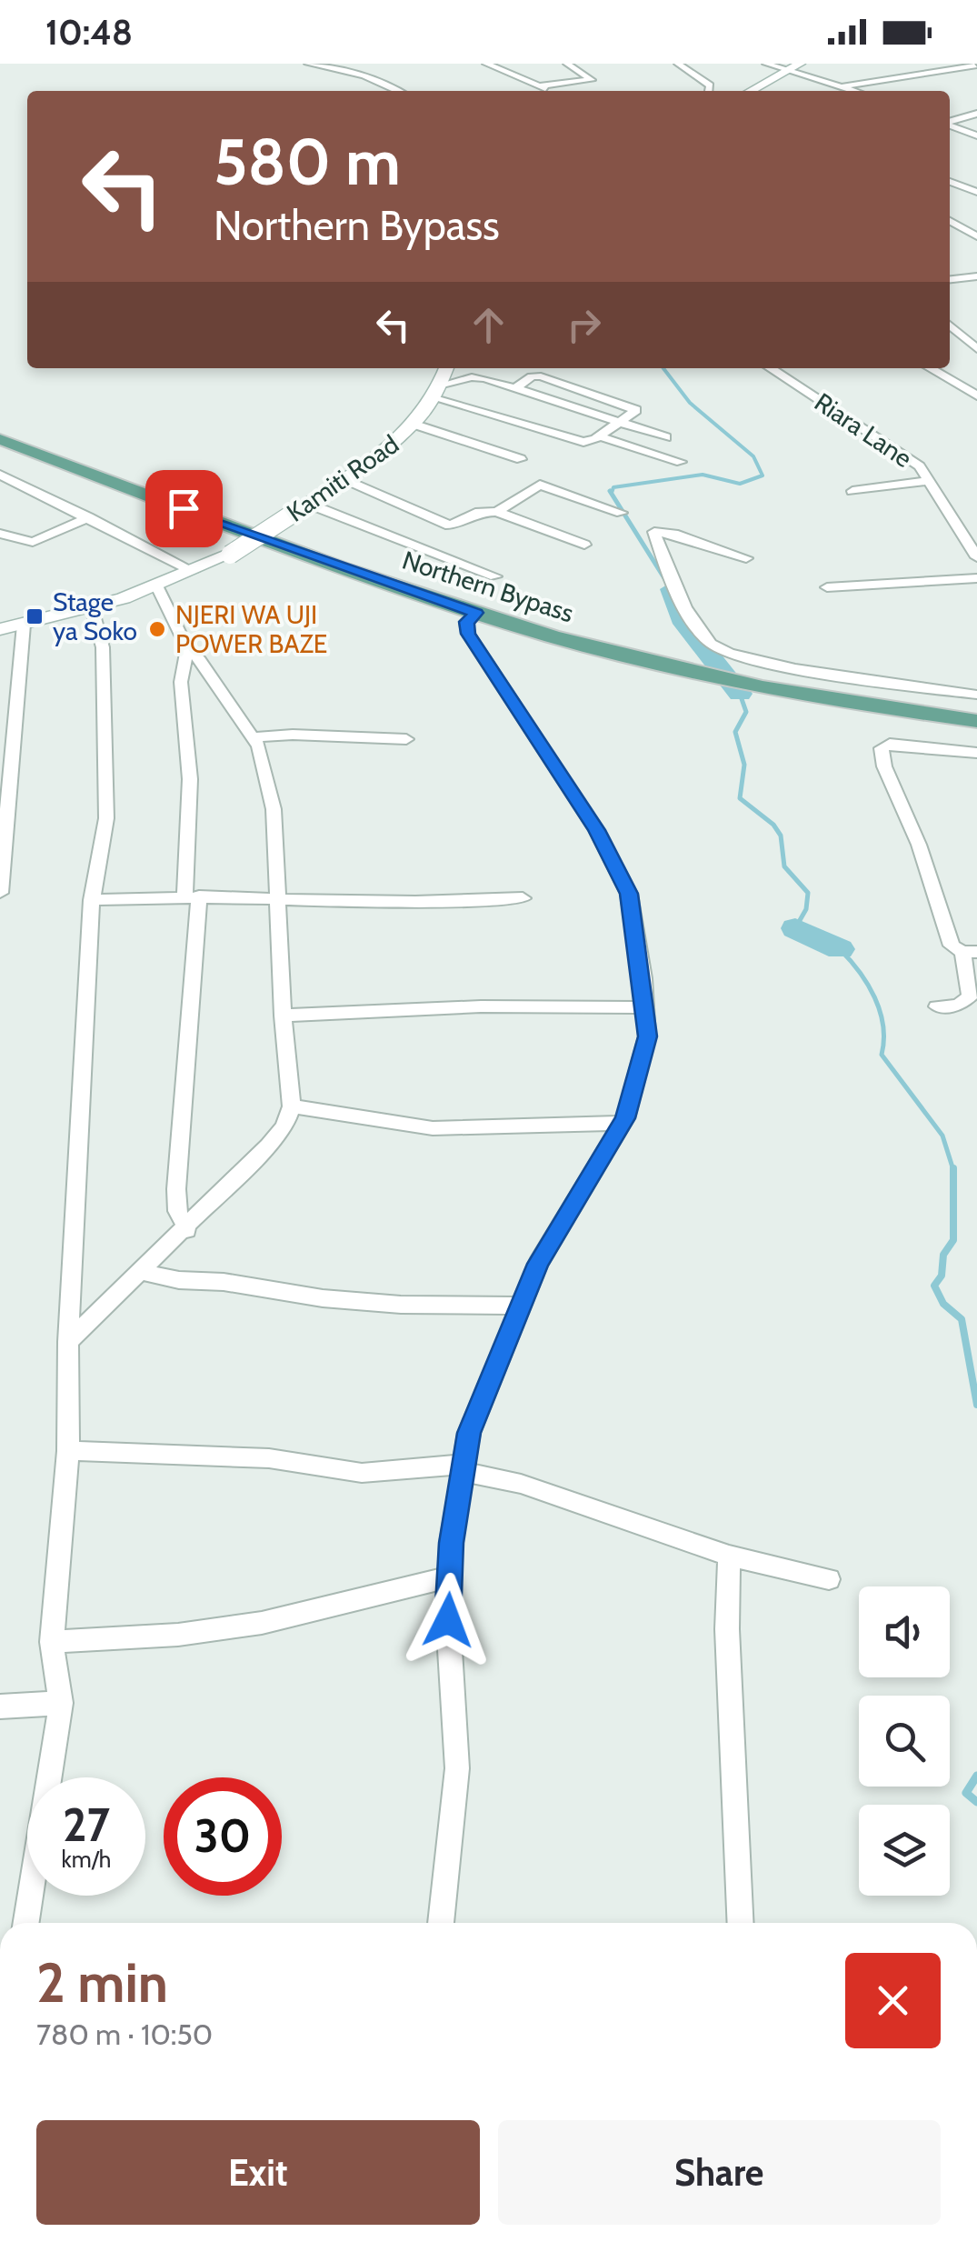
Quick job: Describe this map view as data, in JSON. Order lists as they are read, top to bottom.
{
  "streets": {
    "main road": ["Kamiti Road", "Northern Bypass"],
    "street": ["Riara Lane"]
  },
  "places": {
    "transit": ["Stage ya Soko"],
    "other": ["NJERI WA UJI POWER BAZE"]
  },
  "page": {
    "status": "10:48",
    "turn": ["580 m", "Northern Bypass"],
    "speed": "27 km/h",
    "limit": "30",
    "heading": ["2 min", "780 m · 10:50"],
    "buttons": ["Exit", "Share"]
  }
}
